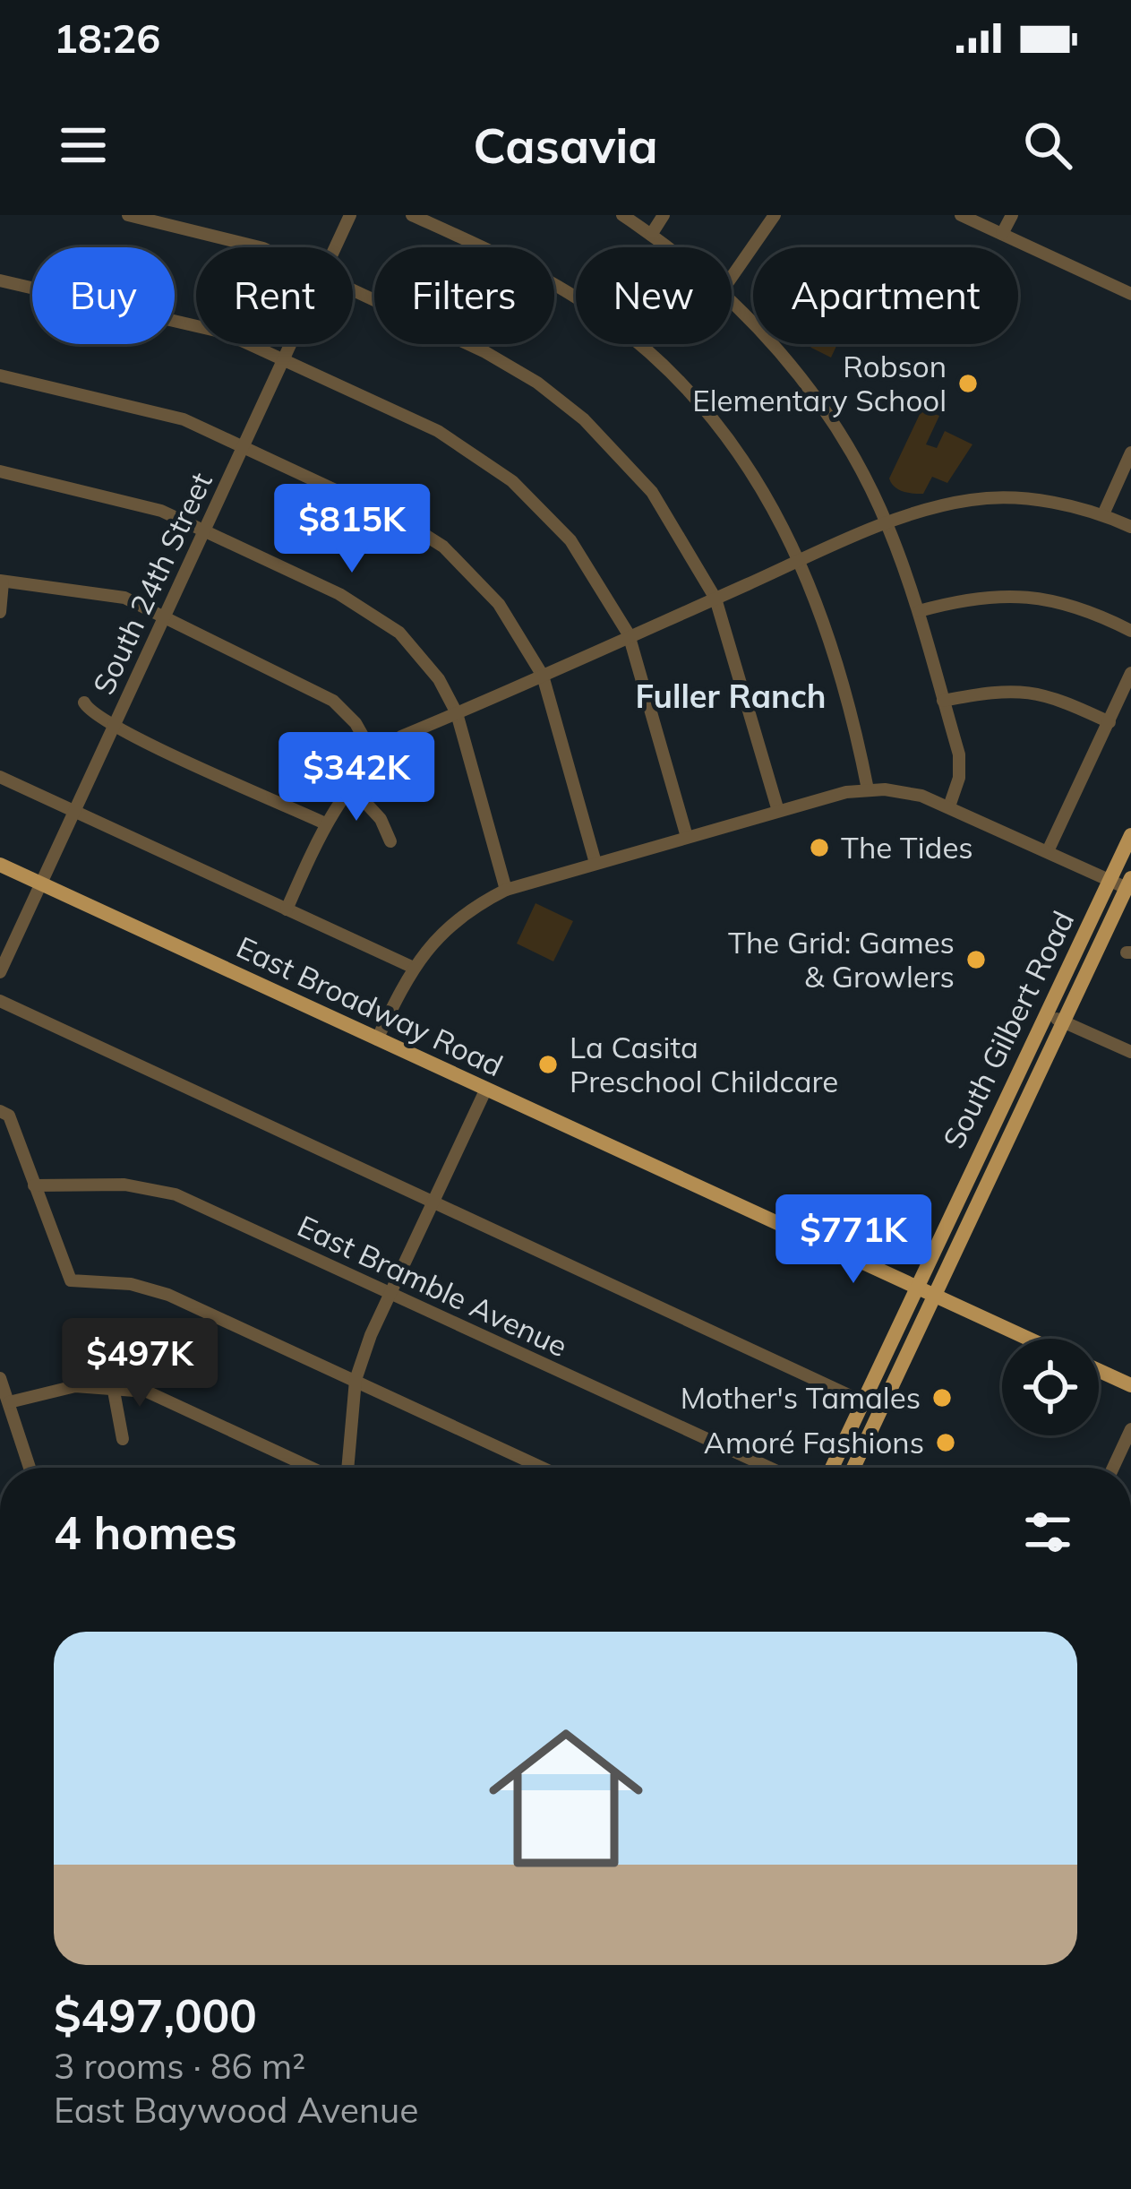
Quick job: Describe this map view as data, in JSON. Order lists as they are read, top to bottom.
{
  "streets": {
    "main road": ["East Broadway Road", "South Gilbert Road"],
    "street": ["South 24th Street", "East Bramble Avenue"]
  },
  "crossings": [
    ["South 24th Street", "East Broadway Road"],
    ["East Broadway Road", "South Gilbert Road"]
  ],
  "districts": ["Fuller Ranch"],
  "places": [
    "Robson Elementary School",
    "The Tides",
    "The Grid: Games & Growlers",
    "La Casita Preschool Childcare",
    "Mother's Tamales",
    "Amoré Fashions"
  ],
  "page": {
    "status": "18:26",
    "header": "Casavia",
    "chip": [
      "Buy",
      "Rent",
      "Filters",
      "New",
      "Apartment"
    ],
    "price": [
      "$815K",
      "$342K",
      "$771K",
      "$497K"
    ],
    "heading": "4 homes",
    "list": [
      {
        "name": "$497,000",
        "note": "3 rooms · 86 m² · East Baywood Avenue"
      }
    ]
  }
}
